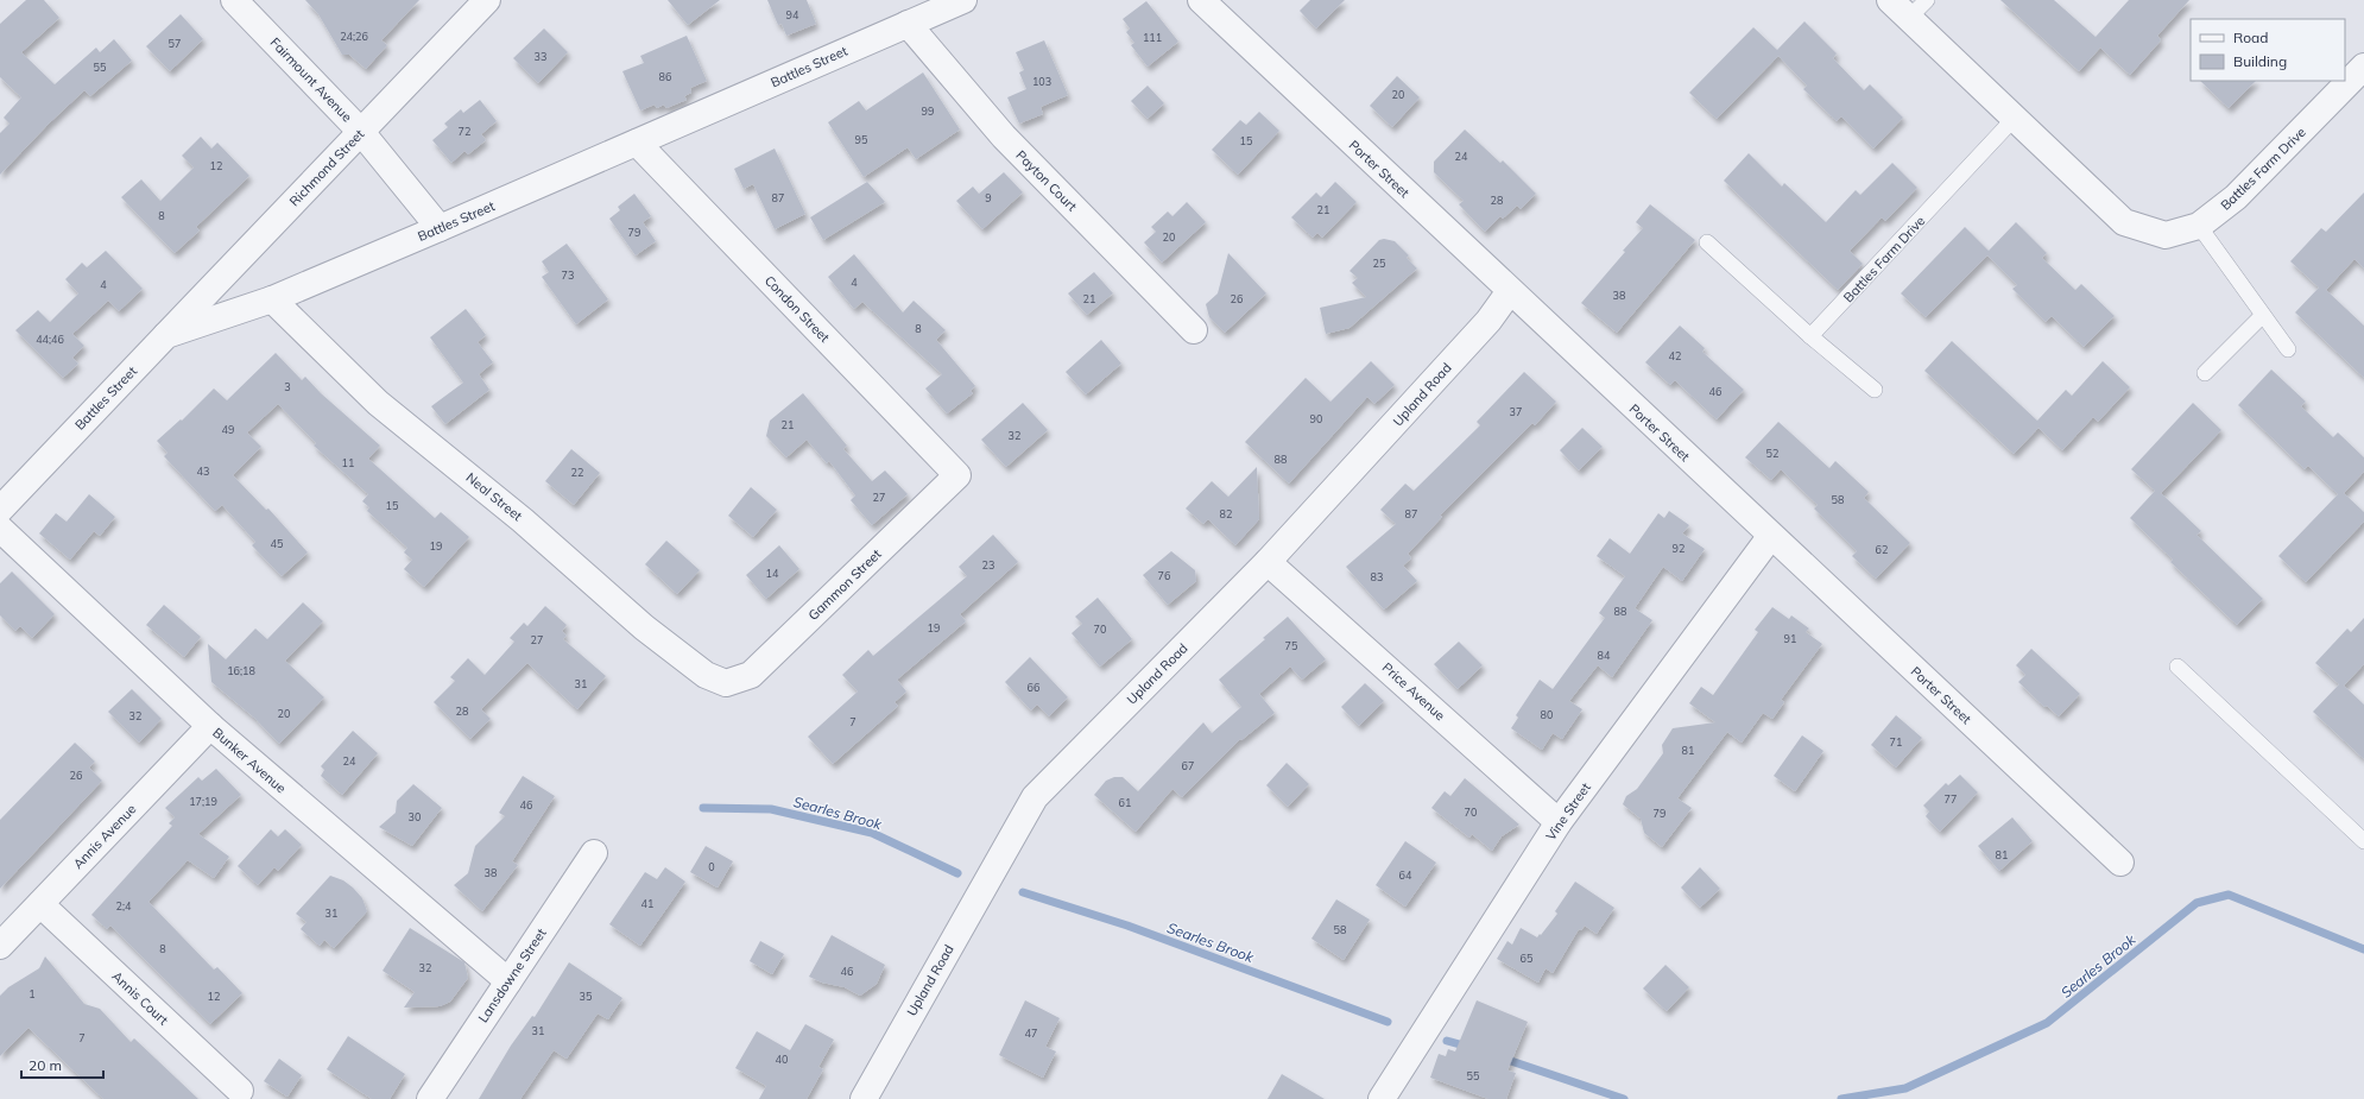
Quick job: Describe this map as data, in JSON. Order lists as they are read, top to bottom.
{
  "streets": {
    "street": [
      "Battles Street",
      "Fairmount Avenue",
      "Richmond Street",
      "Porter Street",
      "Battles Farm Drive",
      "Payton Court",
      "Condon Street",
      "Upland Road",
      "Neal Street",
      "Gammon Street",
      "Price Avenue",
      "Bunker Avenue",
      "Vine Street",
      "Annis Avenue",
      "Lansdowne Street",
      "Annis Court"
    ]
  },
  "crossings": [
    ["Battles Street", "Fairmount Avenue"],
    ["Battles Street", "Richmond Street"],
    ["Battles Street", "Payton Court"],
    ["Battles Street", "Condon Street"],
    ["Battles Street", "Neal Street"],
    ["Fairmount Avenue", "Richmond Street"],
    ["Porter Street", "Upland Road"],
    ["Porter Street", "Vine Street"],
    ["Condon Street", "Gammon Street"],
    ["Upland Road", "Price Avenue"],
    ["Neal Street", "Gammon Street"],
    ["Price Avenue", "Vine Street"],
    ["Bunker Avenue", "Annis Avenue"],
    ["Bunker Avenue", "Lansdowne Street"],
    ["Annis Avenue", "Annis Court"]
  ],
  "water": ["Searles Brook"],
  "house_numbers": [
    "94",
    "24;26",
    "111",
    "57",
    "33",
    "55",
    "86",
    "103",
    "20",
    "99",
    "72",
    "95",
    "15",
    "24",
    "12",
    "87",
    "9",
    "28",
    "21",
    "8",
    "79",
    "20",
    "25",
    "73",
    "4",
    "4",
    "38",
    "21",
    "26",
    "8",
    "44;46",
    "42",
    "3",
    "46",
    "37",
    "90",
    "21",
    "49",
    "32",
    "52",
    "88",
    "11",
    "43",
    "22",
    "27",
    "58",
    "15",
    "82",
    "87",
    "45",
    "19",
    "92",
    "62",
    "23",
    "14",
    "76",
    "83",
    "88",
    "19",
    "70",
    "91",
    "27",
    "75",
    "84",
    "16;18",
    "31",
    "66",
    "28",
    "20",
    "80",
    "32",
    "7",
    "71",
    "81",
    "24",
    "67",
    "26",
    "77",
    "17;19",
    "61",
    "46",
    "70",
    "79",
    "30",
    "81",
    "0",
    "38",
    "64",
    "41",
    "2;4",
    "31",
    "58",
    "8",
    "65",
    "32",
    "46",
    "1",
    "12",
    "35",
    "31",
    "47",
    "7",
    "40",
    "55"
  ],
  "legend": ["Road", "Building"],
  "scale_bar": "20 m"
}
